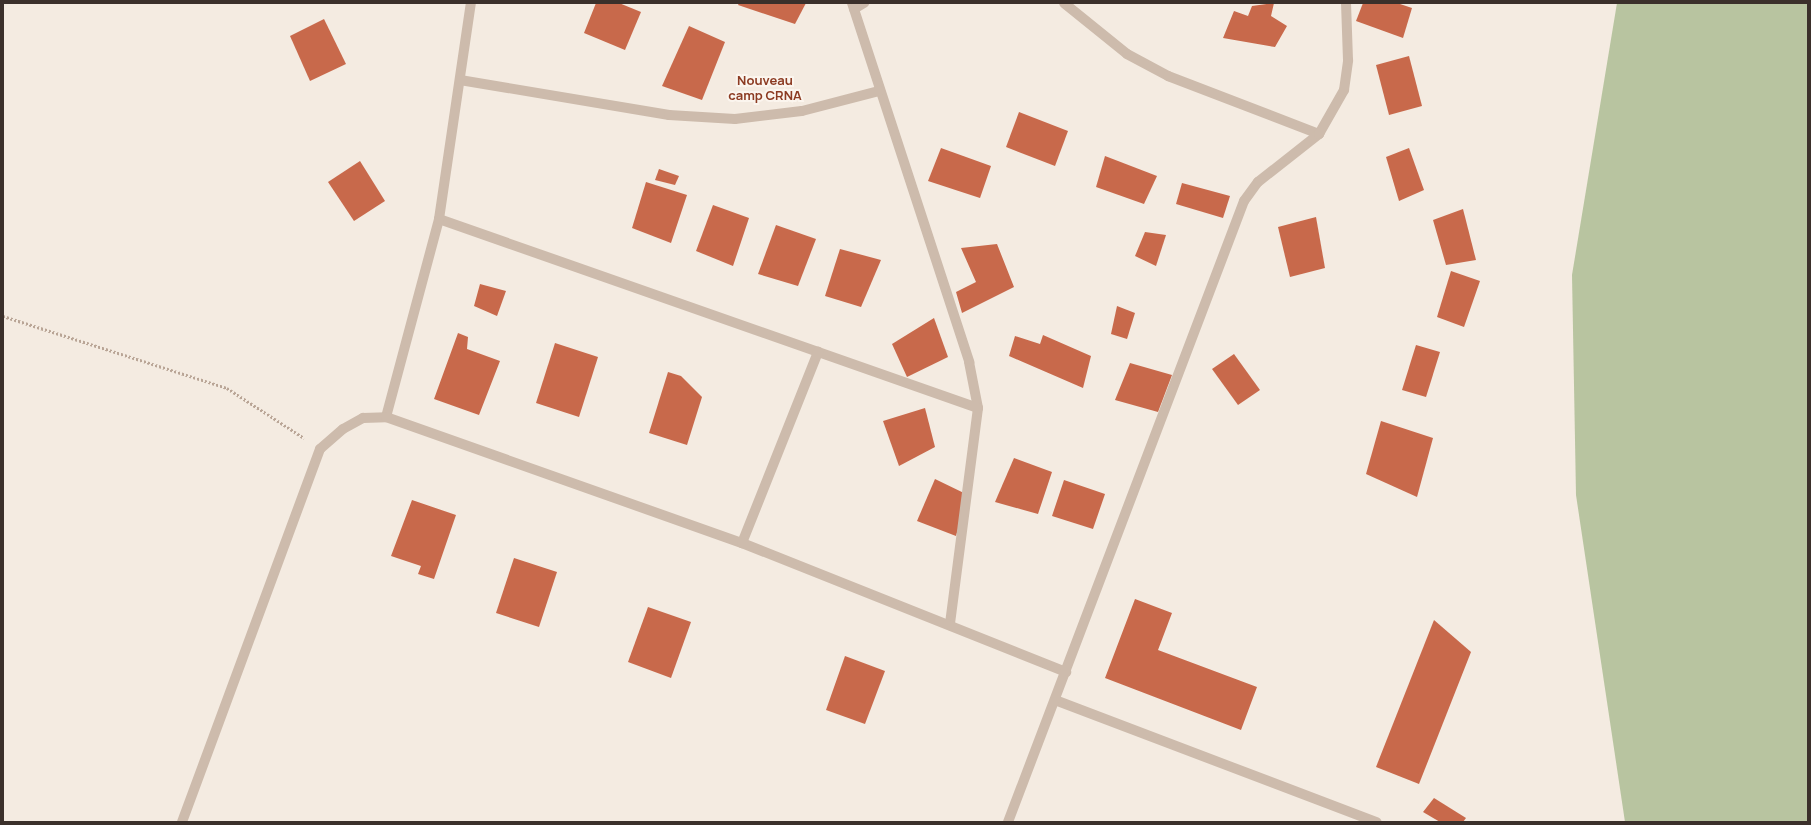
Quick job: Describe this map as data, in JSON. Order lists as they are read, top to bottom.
{
  "districts": ["Nouveau camp CRNA"]
}
